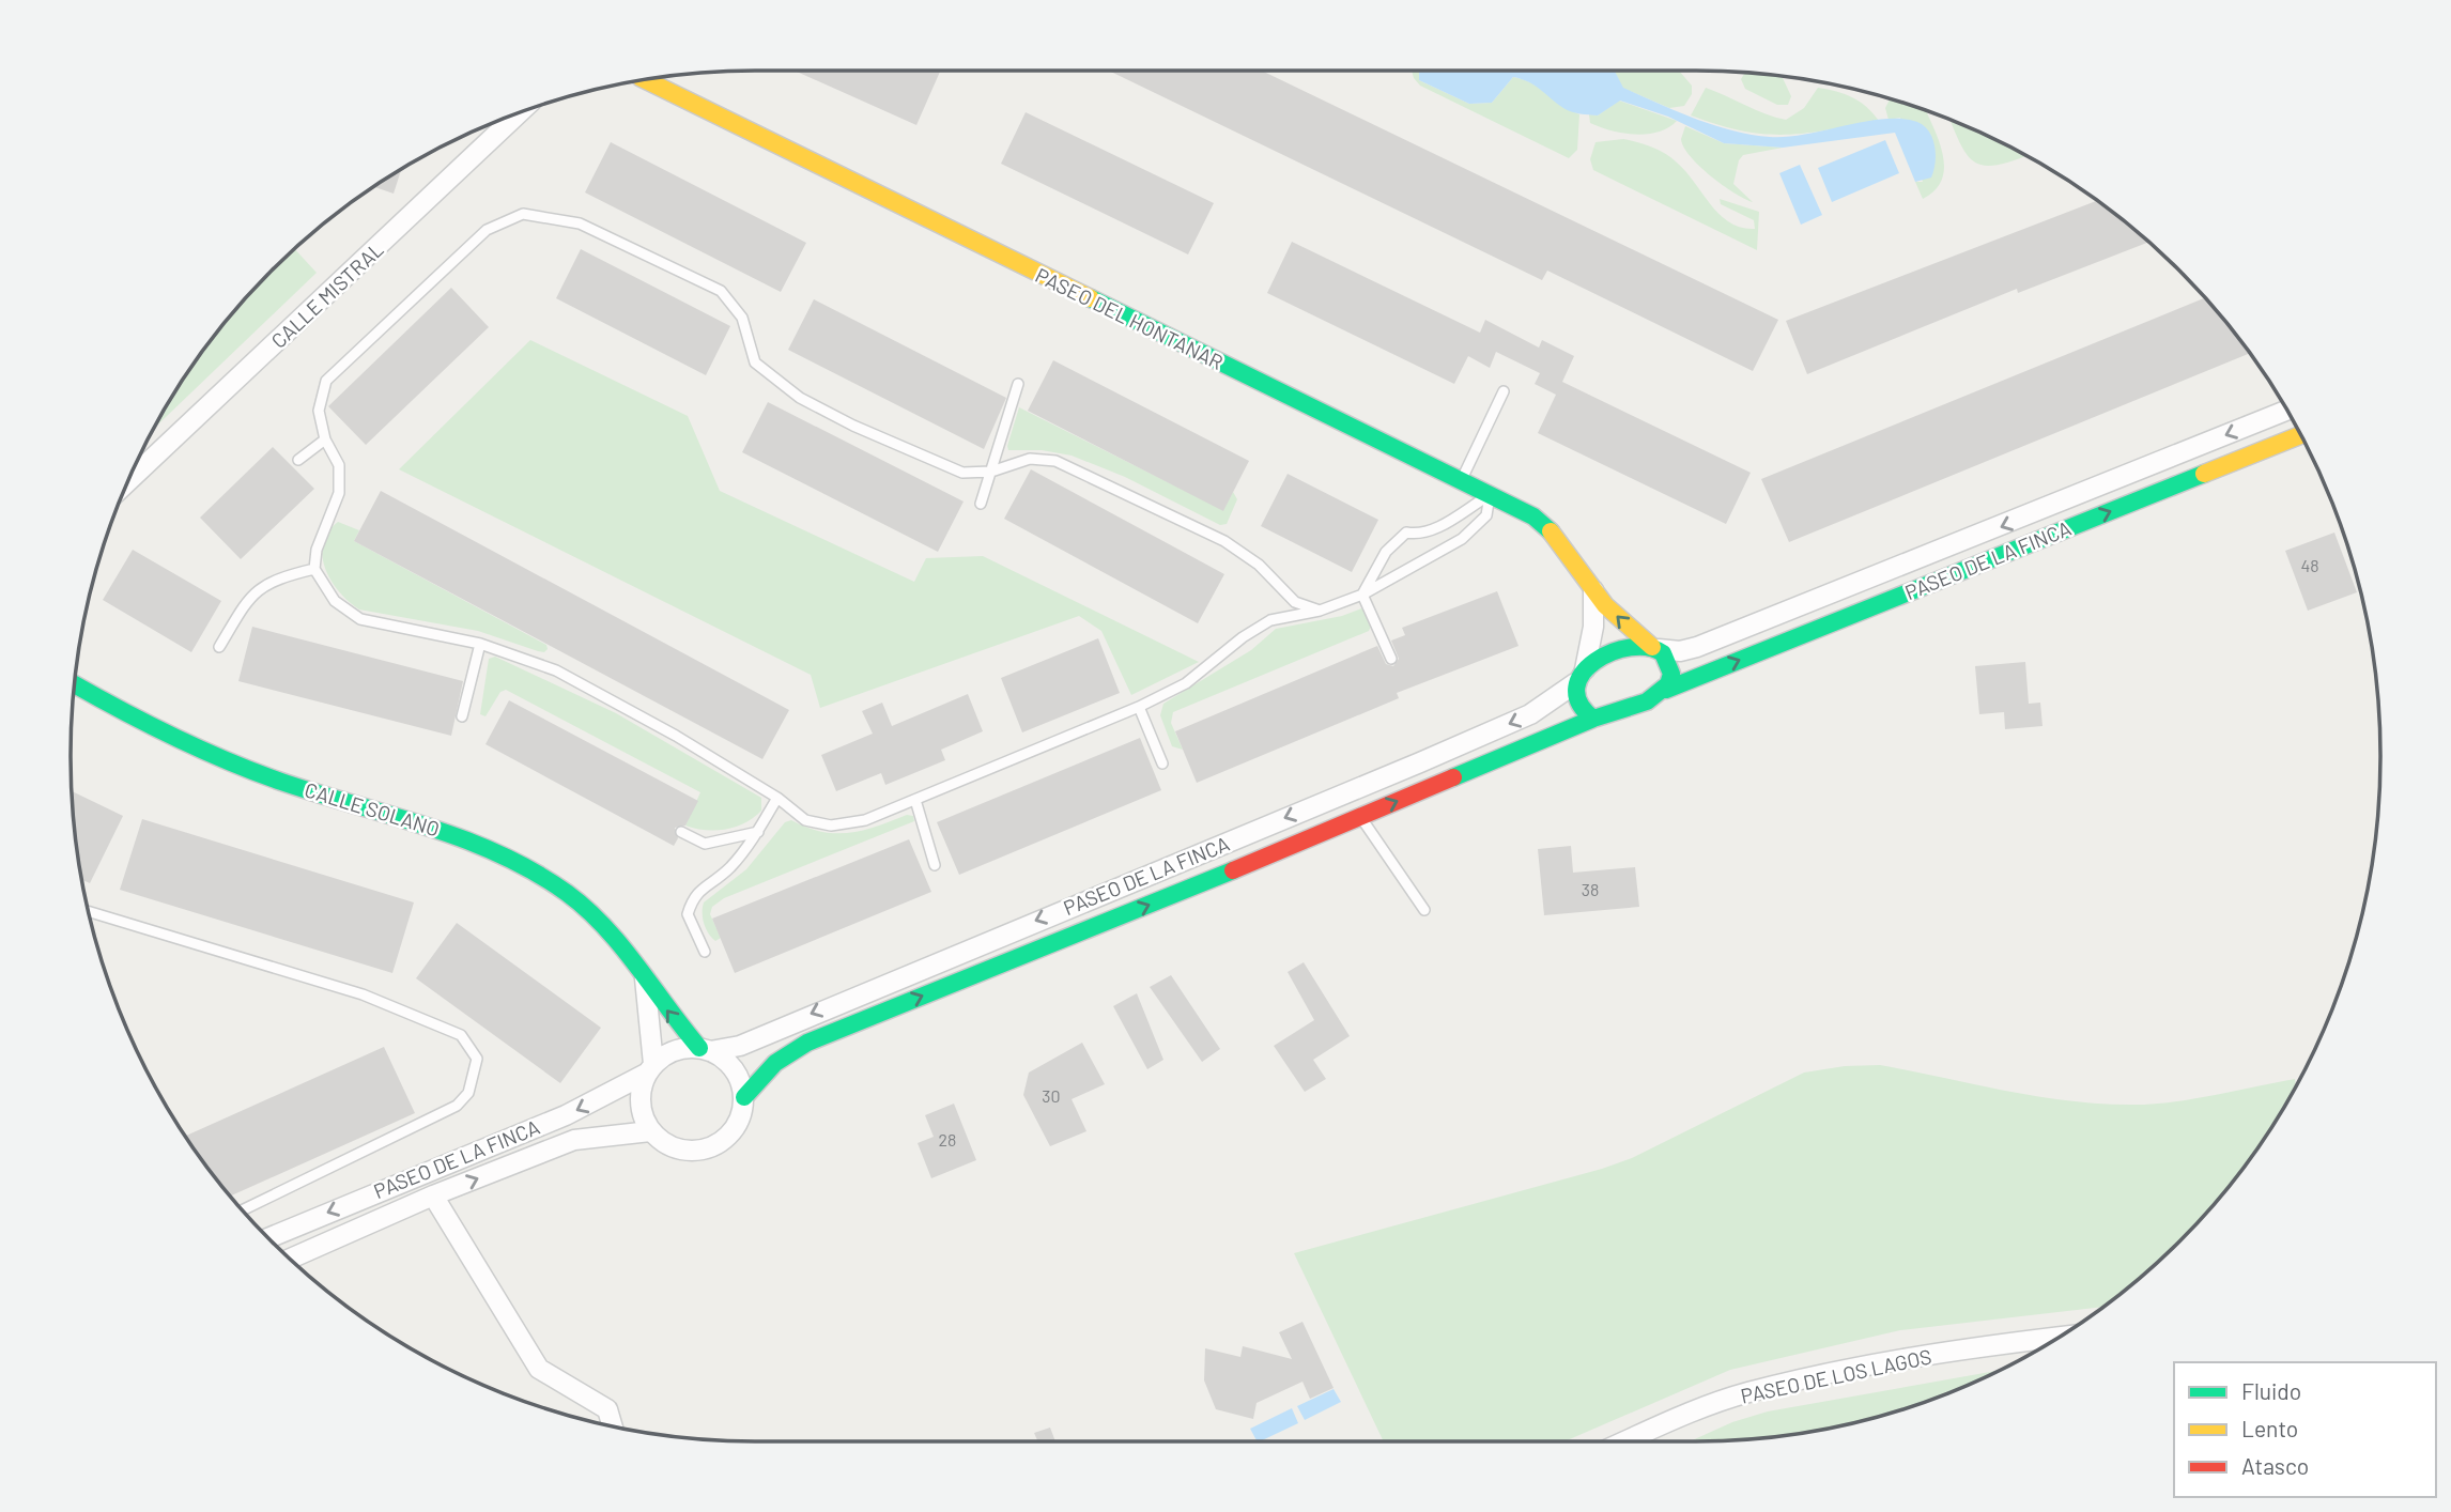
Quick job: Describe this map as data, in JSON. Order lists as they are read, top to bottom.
{
  "streets": {
    "street": [
      "CALLE MISTRAL",
      "PASEO DEL HONTANAR",
      "PASEO DE LA FINCA",
      "CALLE SOLANO",
      "PASEO DE LOS LAGOS"
    ]
  },
  "crossings": [
    ["PASEO DEL HONTANAR", "PASEO DE LA FINCA"],
    ["PASEO DE LA FINCA", "CALLE SOLANO"]
  ],
  "house_numbers": [
    "48",
    "38",
    "30",
    "28"
  ],
  "legend": ["Fluido", "Lento", "Atasco"]
}
